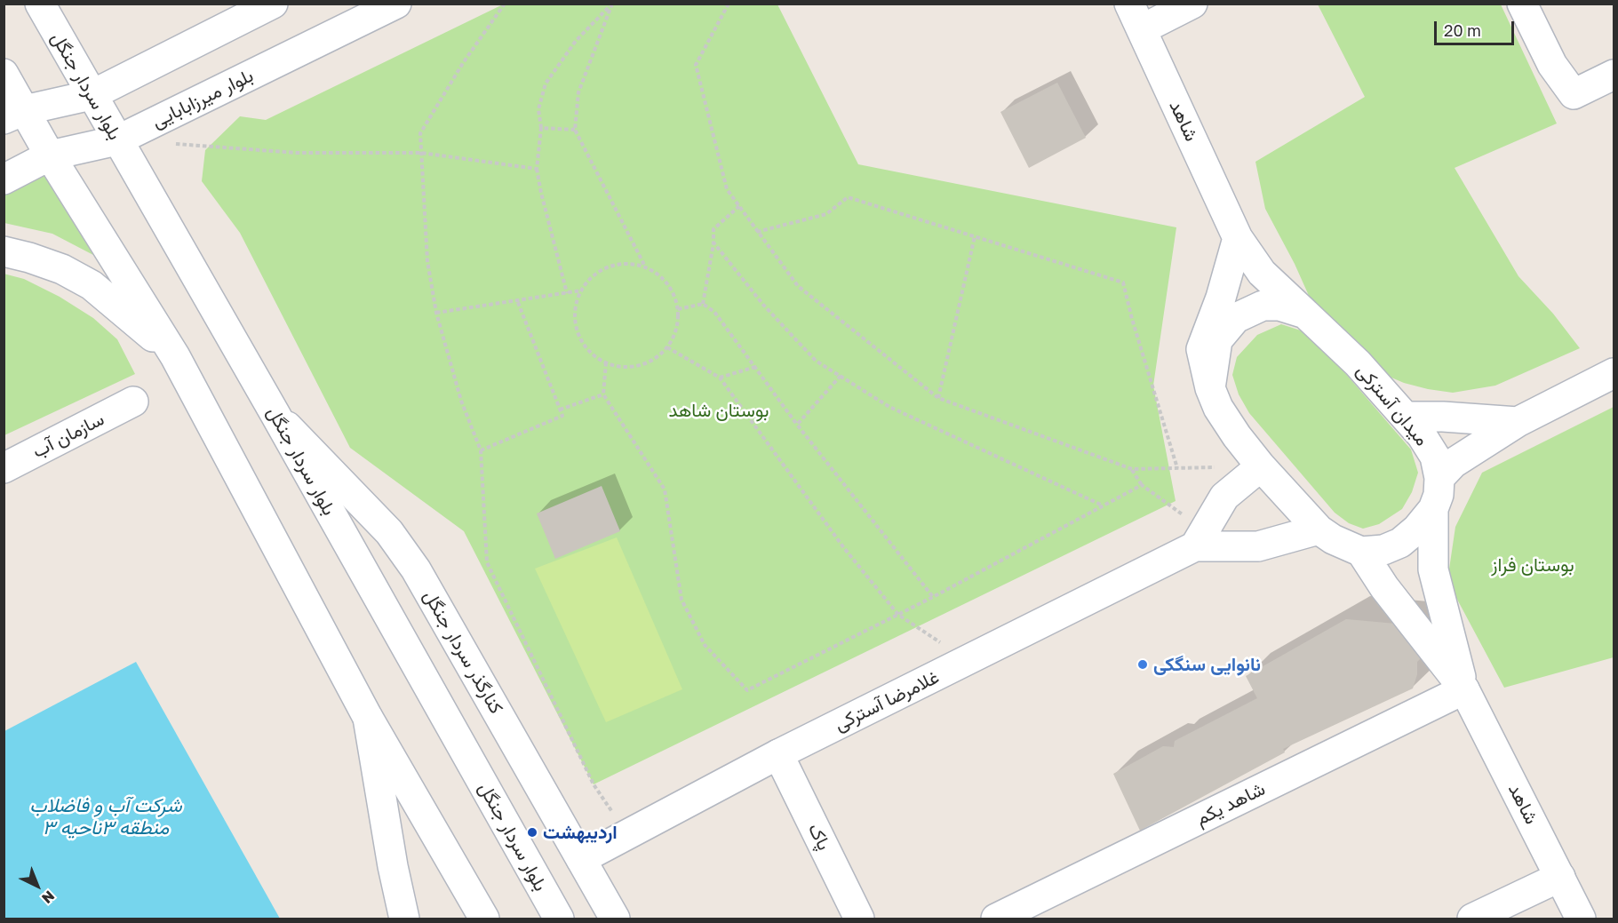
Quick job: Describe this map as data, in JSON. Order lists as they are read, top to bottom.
{
  "streets": {
    "street": [
      "بلوار سردار جنگل",
      "بلوار میرزابابایی",
      "شاهد",
      "میدان آسترکی",
      "سازمان آب",
      "کنارگذر سردار جنگل",
      "غلامرضا آسترکی",
      "شاهد یکم",
      "پاک"
    ]
  },
  "crossings": [
    ["بلوار سردار جنگل", "بلوار میرزابابایی"],
    ["بلوار سردار جنگل", "کنارگذر سردار جنگل"],
    ["شاهد", "میدان آسترکی"],
    ["شاهد", "شاهد یکم"],
    ["کنارگذر سردار جنگل", "غلامرضا آسترکی"],
    ["غلامرضا آسترکی", "پاک"]
  ],
  "water": ["شرکت آب و فاضلاب منطقه ۳ناحیه ۳"],
  "parks": ["بوستان شاهد", "بوستان فراز"],
  "places": ["نانوایی سنگکی", "اردیبهشت"],
  "scale_bar": "20 m",
  "north": "bottom right"
}
